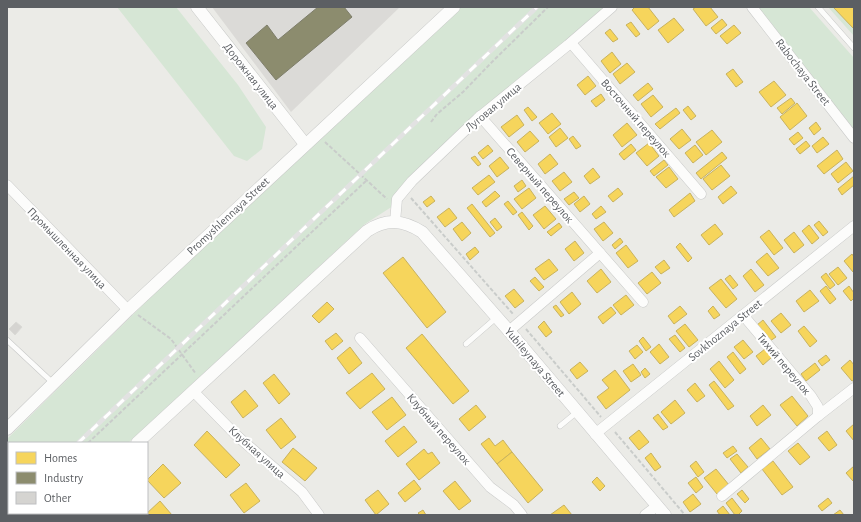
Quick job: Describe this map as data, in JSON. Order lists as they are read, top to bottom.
{
  "streets": {
    "street": [
      "Rabochaya Street",
      "Дорожная улица",
      "Луговая улица",
      "Восточный переулок",
      "Северный переулок",
      "Promyshlennaya Street",
      "Промышленная улица",
      "Sovkhoznaya Street",
      "Yubileynaya Street",
      "Тихий переулок",
      "Клубный переулок",
      "Клубная улица"
    ]
  },
  "crossings": [
    ["Дорожная улица", "Promyshlennaya Street"],
    ["Луговая улица", "Восточный переулок"],
    ["Луговая улица", "Северный переулок"],
    ["Луговая улица", "Yubileynaya Street"],
    ["Promyshlennaya Street", "Промышленная улица"],
    ["Sovkhoznaya Street", "Yubileynaya Street"],
    ["Sovkhoznaya Street", "Тихий переулок"]
  ],
  "legend": ["Homes", "Industry", "Other"]
}
